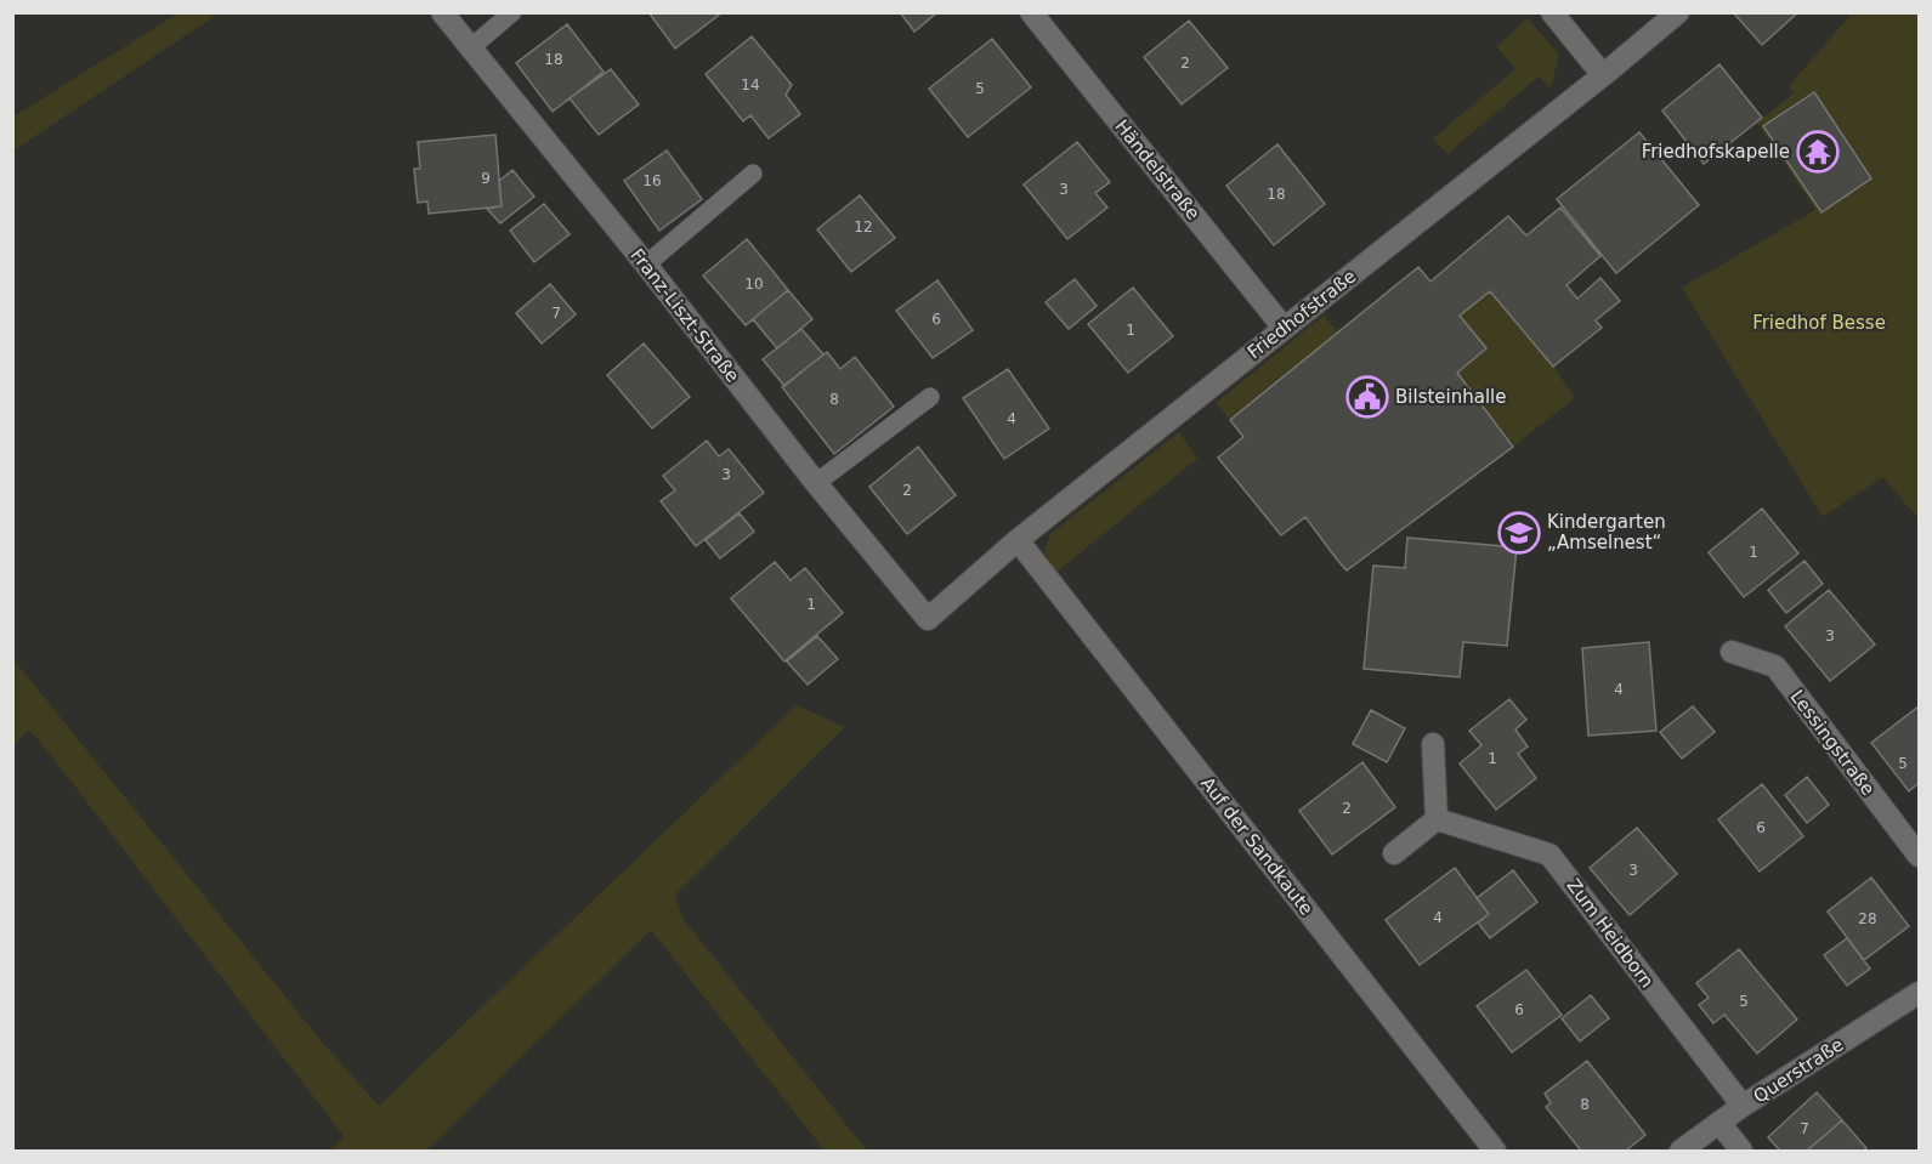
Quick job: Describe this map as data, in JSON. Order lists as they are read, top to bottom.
{
  "streets": {
    "street": [
      "Händelstraße",
      "Friedhofstraße",
      "Franz-Liszt-Straße",
      "Lessingstraße",
      "Auf der Sandkaute",
      "Zum Heidborn",
      "Querstraße"
    ]
  },
  "crossings": [
    ["Händelstraße", "Friedhofstraße"],
    ["Friedhofstraße", "Franz-Liszt-Straße"],
    ["Friedhofstraße", "Auf der Sandkaute"],
    ["Zum Heidborn", "Querstraße"]
  ],
  "parks": ["Friedhof Besse"],
  "places": {
    "temple": ["Friedhofskapelle"],
    "public building": ["Bilsteinhalle"],
    "school or university": ["Kindergarten „Amselnest“"]
  },
  "house_numbers": [
    "18",
    "2",
    "14",
    "5",
    "9",
    "16",
    "3",
    "18",
    "12",
    "10",
    "7",
    "6",
    "1",
    "8",
    "4",
    "3",
    "2",
    "1",
    "1",
    "3",
    "4",
    "1",
    "5",
    "2",
    "6",
    "3",
    "4",
    "28",
    "5",
    "6",
    "8",
    "7"
  ]
}
